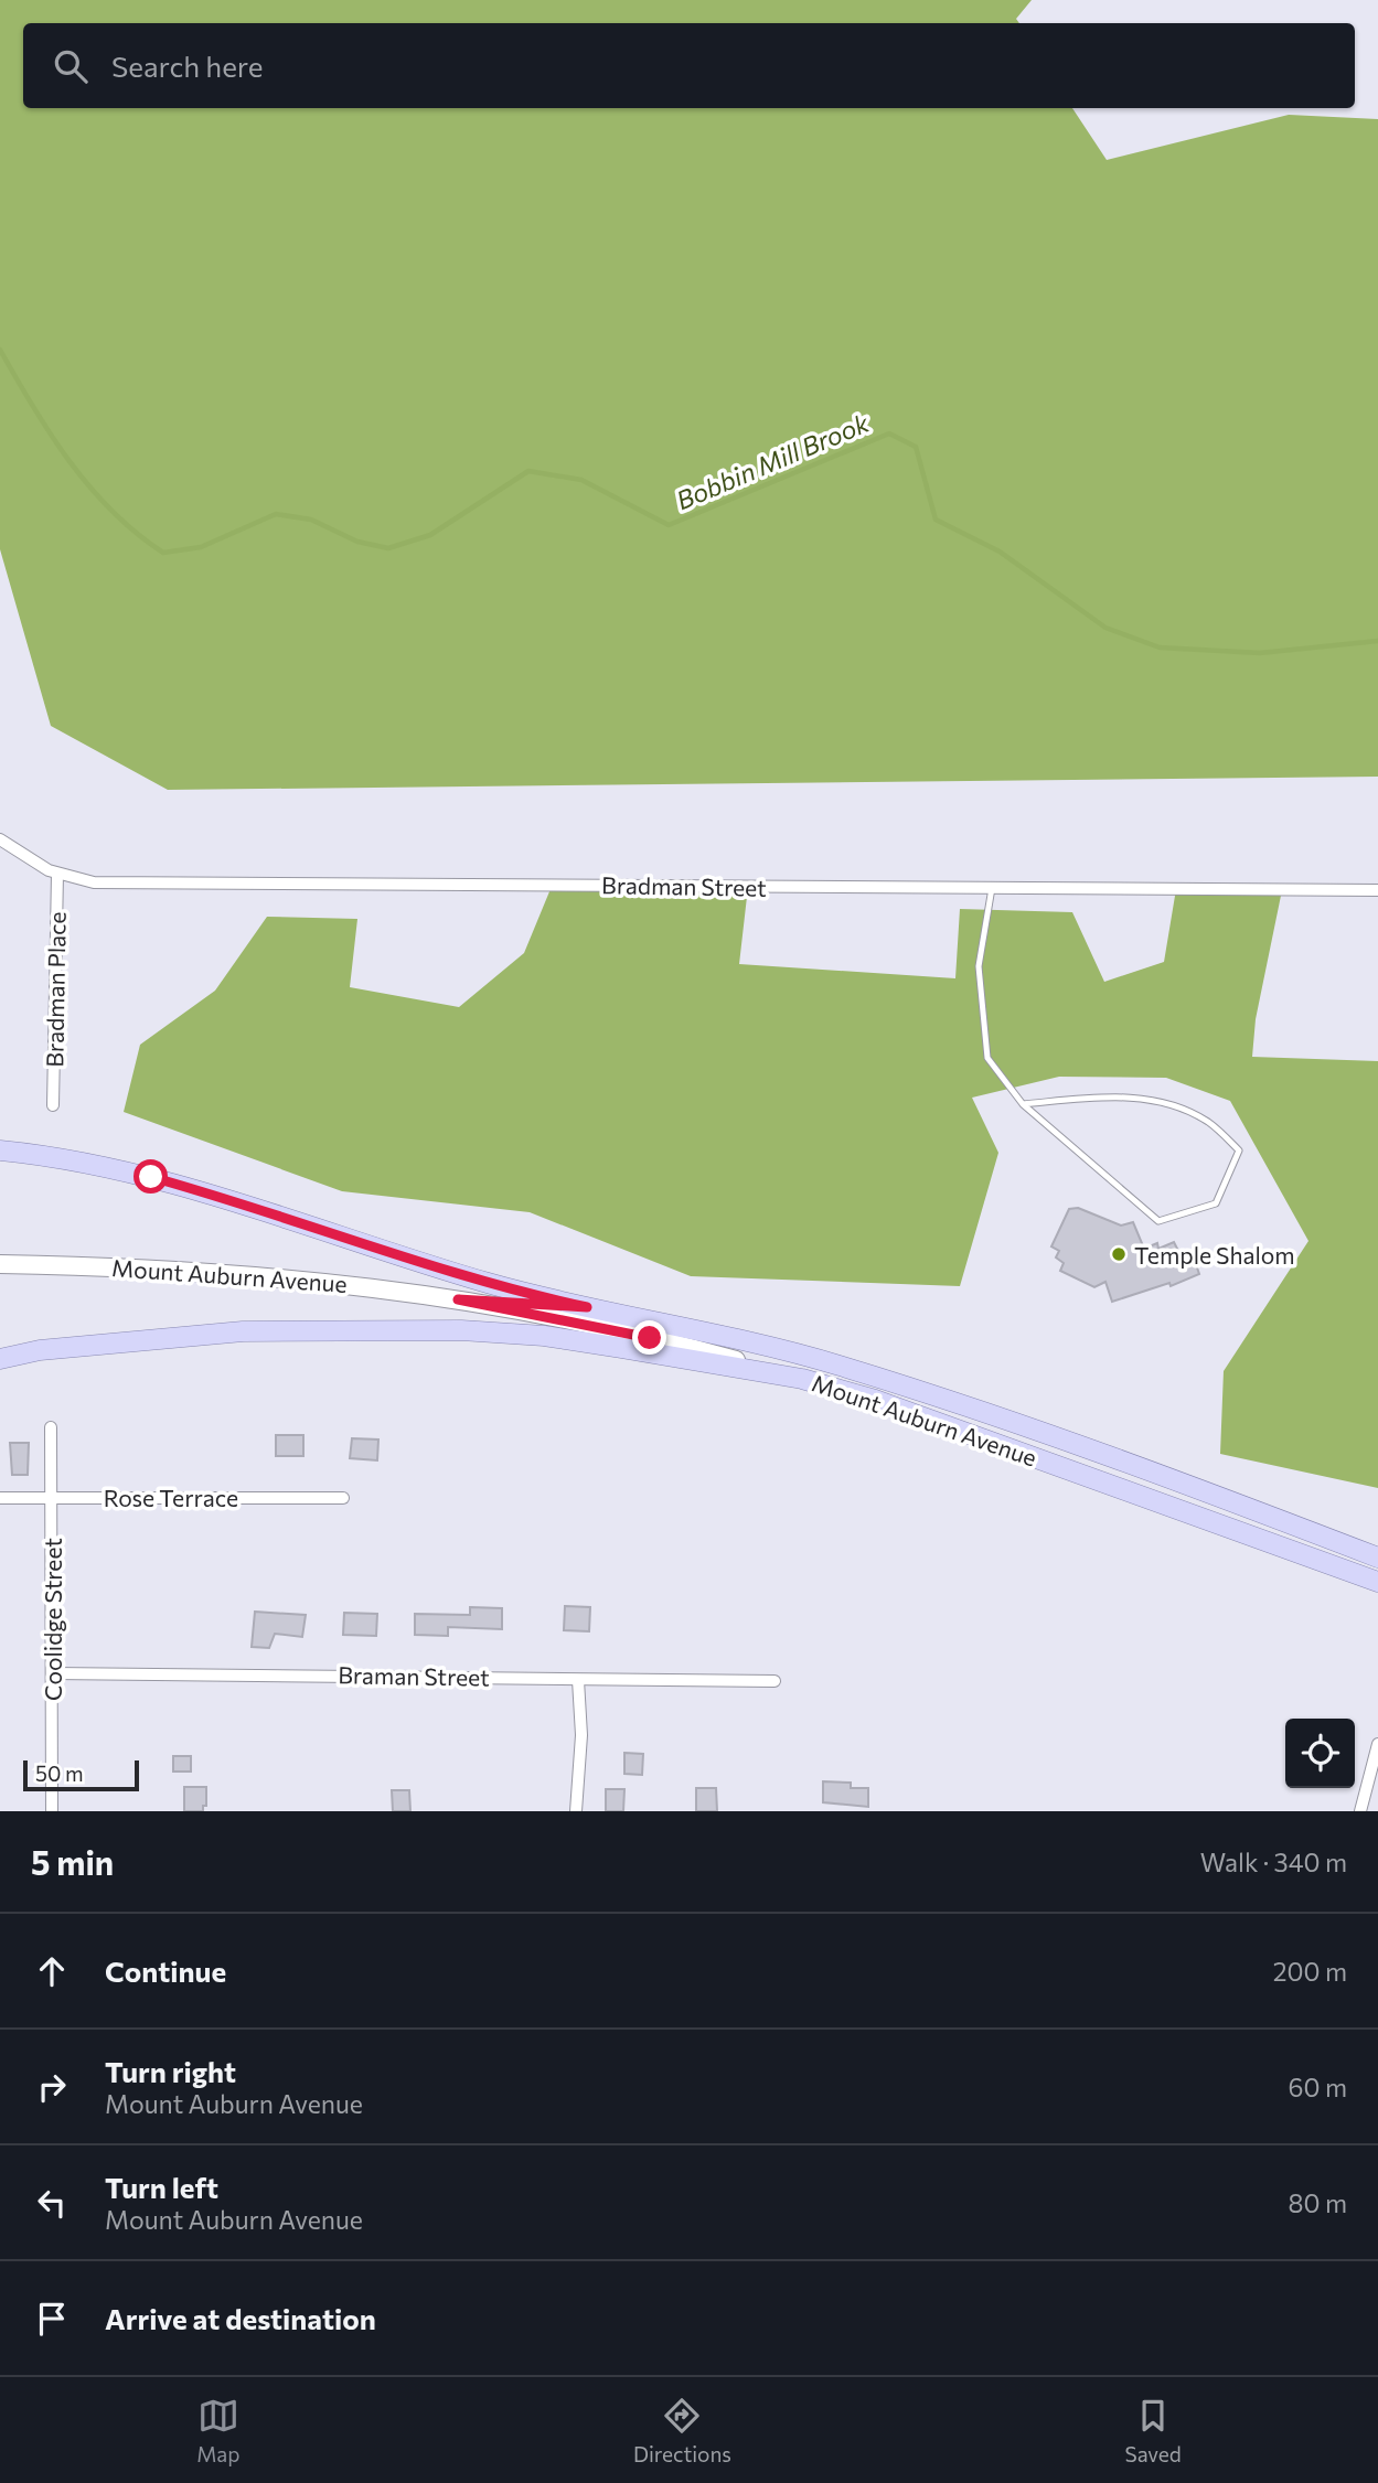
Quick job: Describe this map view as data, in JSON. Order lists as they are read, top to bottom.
{
  "streets": {
    "main road": ["Mount Auburn Avenue"],
    "street": [
      "Bradman Street",
      "Bradman Place",
      "Rose Terrace",
      "Coolidge Street",
      "Braman Street"
    ]
  },
  "crossings": [
    ["Bradman Street", "Bradman Place"],
    ["Rose Terrace", "Coolidge Street"],
    ["Coolidge Street", "Braman Street"]
  ],
  "water": ["Bobbin Mill Brook"],
  "places": ["Temple Shalom"],
  "scale_bar": "50 m",
  "page": {
    "search": "Search here",
    "scale": "50 m",
    "heading": ["5 min", "Walk · 340 m"],
    "list": [
      ["Continue", "200 m"],
      ["Turn right", "Mount Auburn Avenue", "60 m"],
      ["Turn left", "Mount Auburn Avenue", "80 m"],
      "Arrive at destination"
    ],
    "nav": ["Map", "Directions", "Saved"]
  }
}
